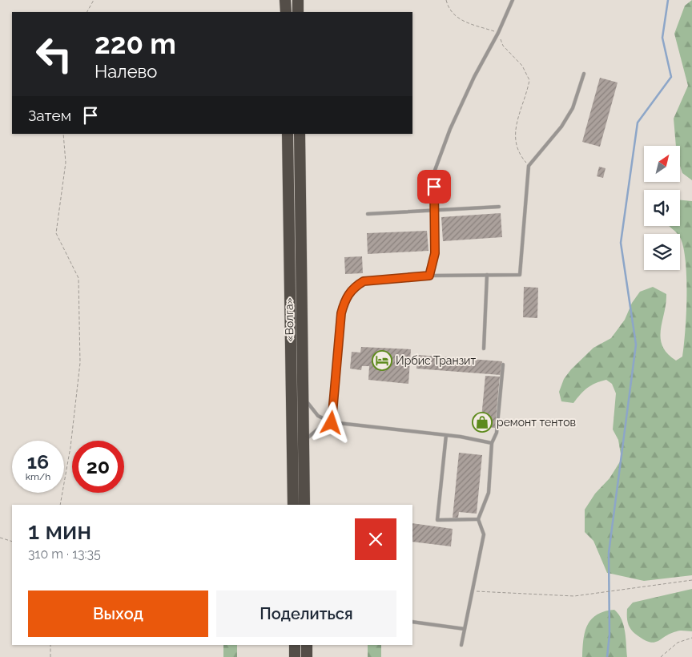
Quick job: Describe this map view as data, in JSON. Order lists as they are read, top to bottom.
{
  "streets": {
    "highway": ["«Волга»"]
  },
  "places": {
    "hotel": ["Ирбис Транзит"],
    "shop": ["ремонт тентов"]
  },
  "north": "top right",
  "page": {
    "turn": ["220 m", "Налево"],
    "then": "Затем",
    "speed": "16 km/h",
    "limit": "20",
    "heading": ["1 мин", "310 m · 13:35"],
    "buttons": ["Выход", "Поделиться"]
  }
}
